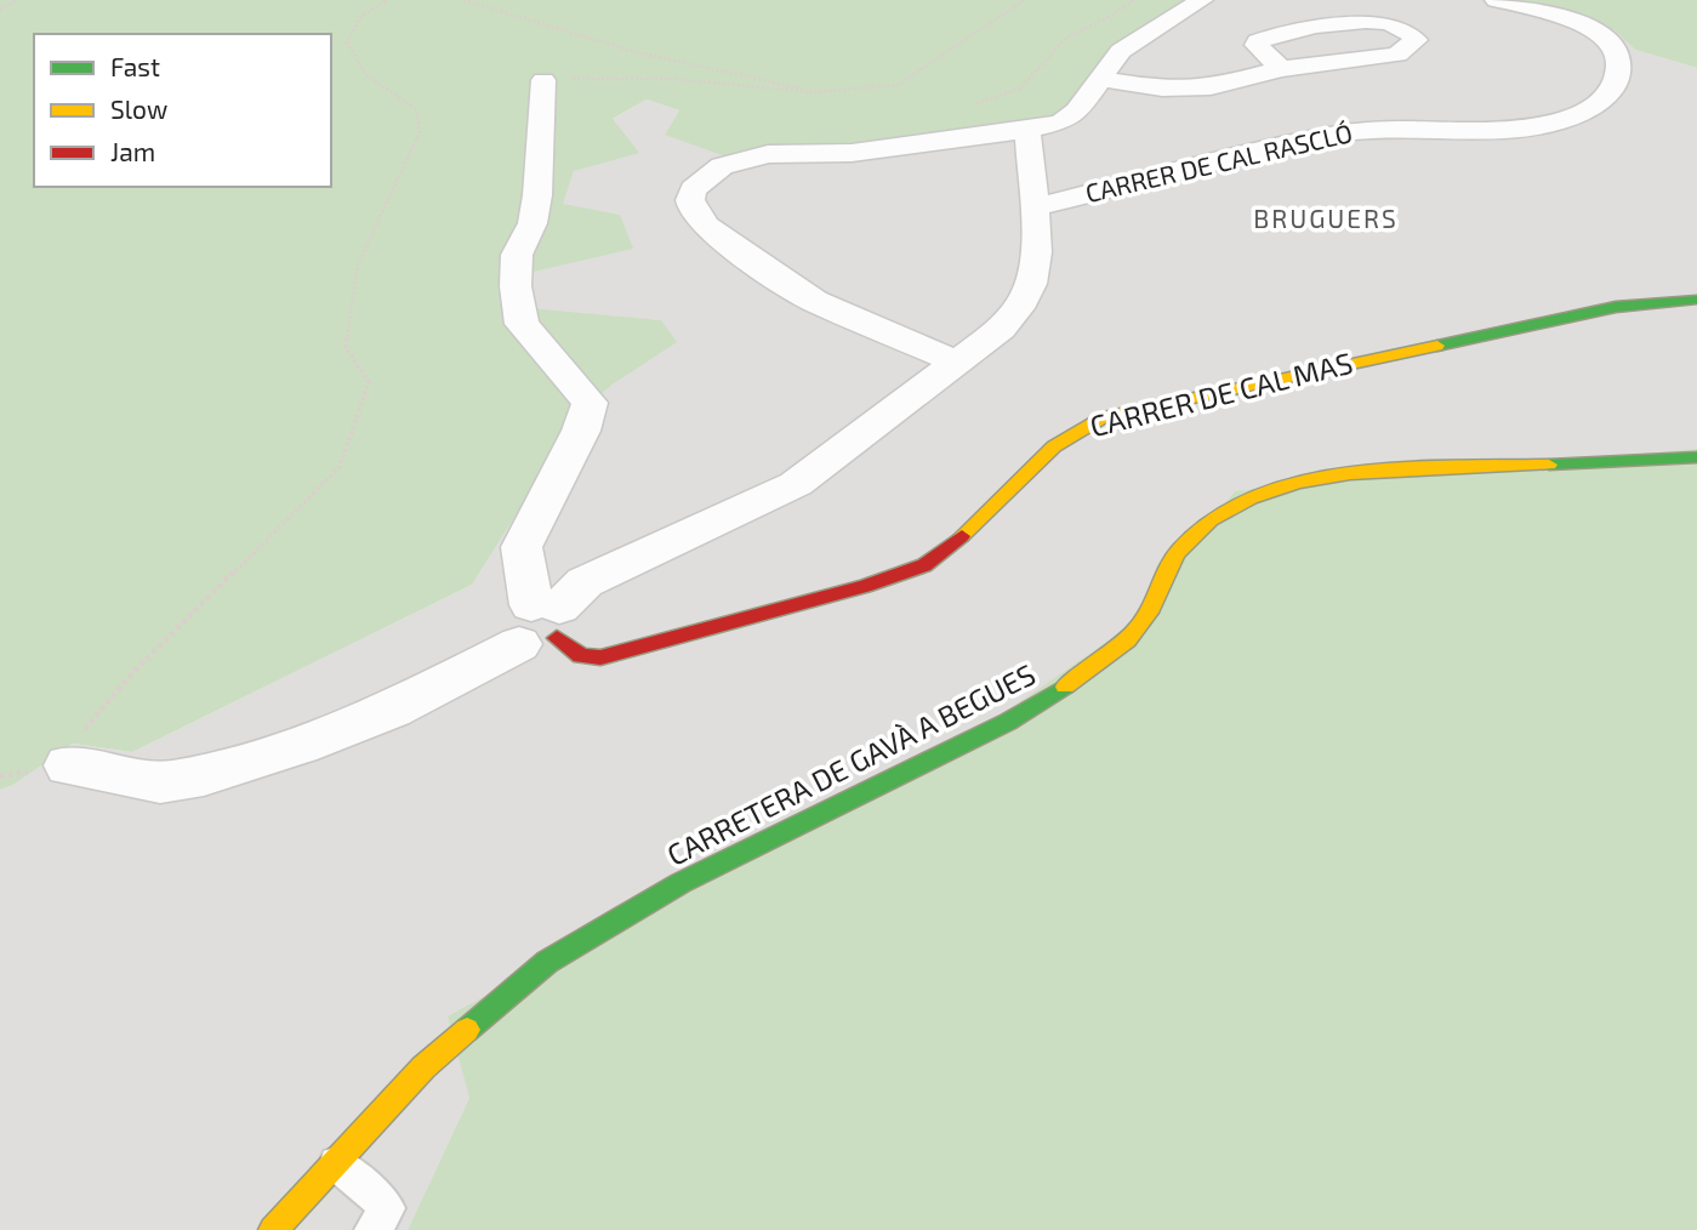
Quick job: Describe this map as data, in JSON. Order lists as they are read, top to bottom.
{
  "streets": {
    "main road": ["CARRER DE CAL MAS", "CARRETERA DE GAVÀ A BEGUES"],
    "street": ["CARRER DE CAL RASCLÓ"]
  },
  "districts": ["BRUGUERS"],
  "legend": ["Fast", "Slow", "Jam"]
}
